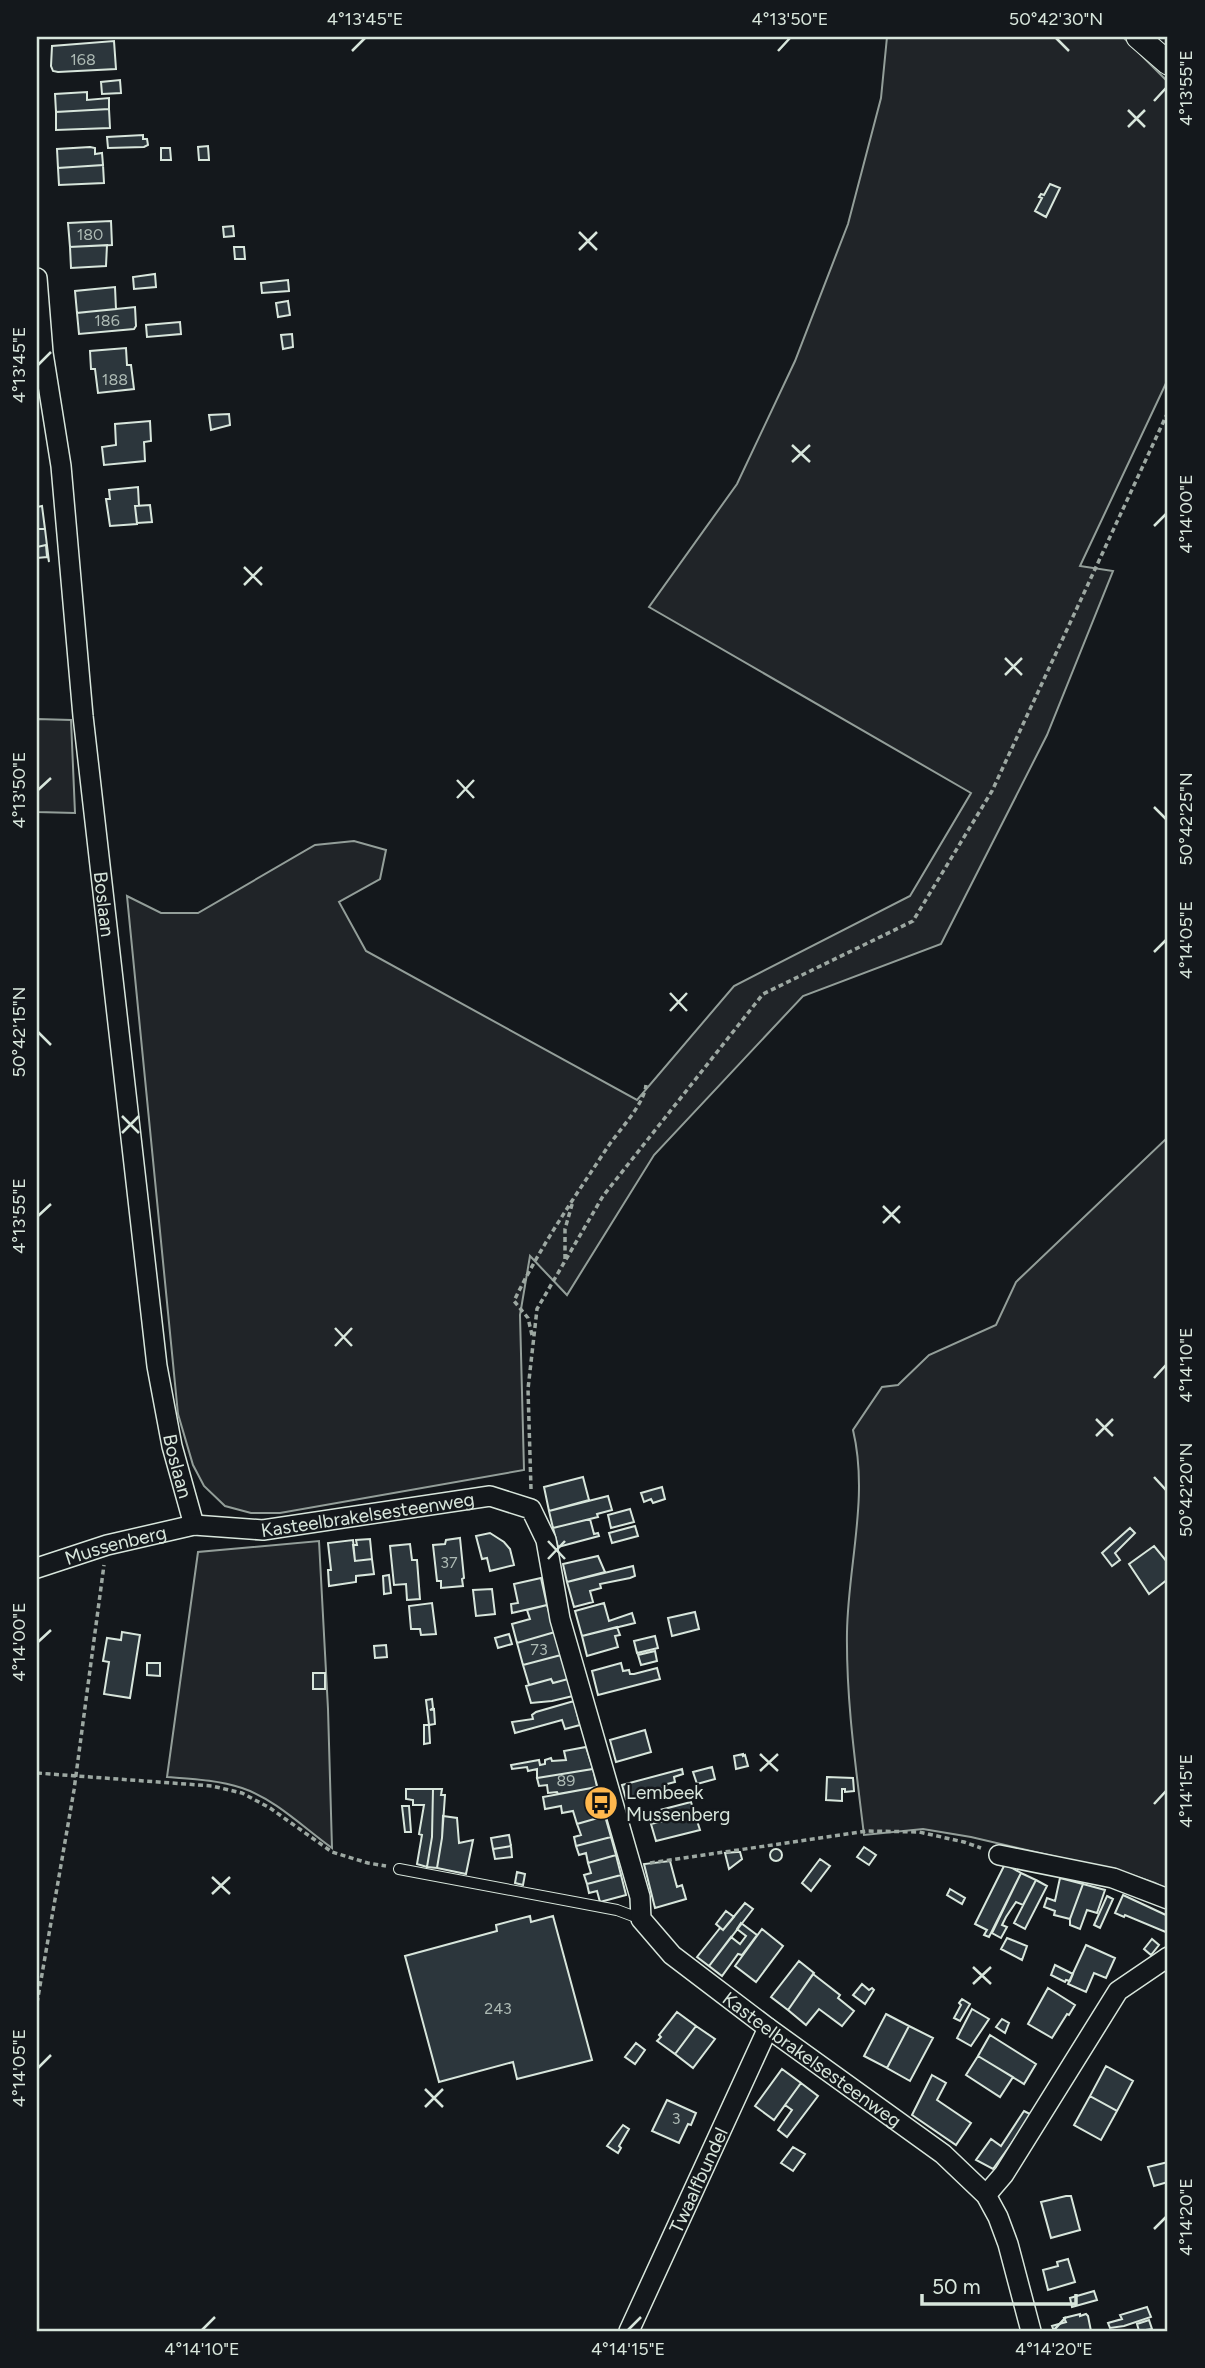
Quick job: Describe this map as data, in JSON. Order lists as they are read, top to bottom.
{
  "streets": {
    "street": [
      "Boslaan",
      "Kasteelbrakelsesteenweg",
      "Mussenberg",
      "Twaalfbundel"
    ]
  },
  "crossings": [
    ["Boslaan", "Kasteelbrakelsesteenweg"],
    ["Boslaan", "Mussenberg"],
    ["Kasteelbrakelsesteenweg", "Mussenberg"],
    ["Kasteelbrakelsesteenweg", "Twaalfbundel"]
  ],
  "places": {
    "bus stop": ["Lembeek Mussenberg"]
  },
  "house_numbers": [
    "168",
    "180",
    "186",
    "188",
    "37",
    "73",
    "89",
    "243",
    "3"
  ],
  "scale_bar": "50 m",
  "coordinates": [
    "4°13'45\"E",
    "4°13'50\"E",
    "50°42'30\"N",
    "4°13'55\"E",
    "4°14'00\"E",
    "50°42'25\"N",
    "4°14'05\"E",
    "50°42'15\"N",
    "4°14'10\"E",
    "50°42'20\"N",
    "4°14'15\"E",
    "4°14'20\"E"
  ]
}
